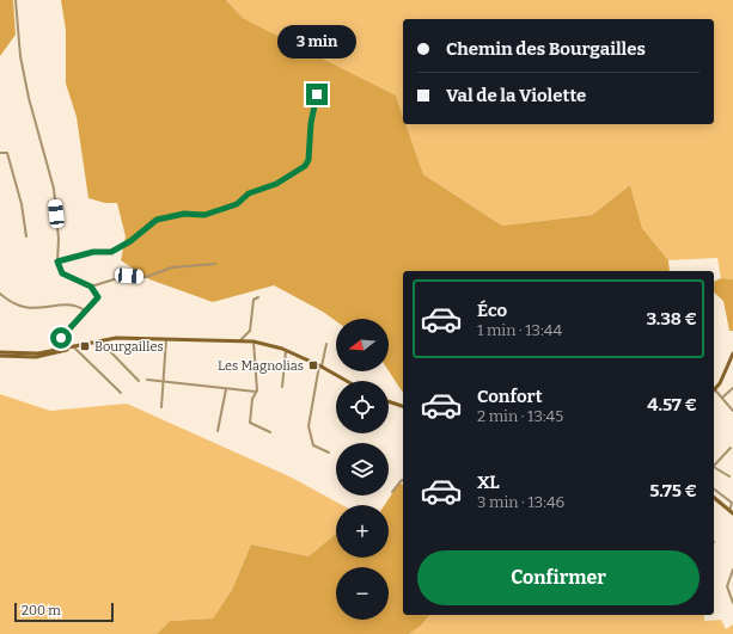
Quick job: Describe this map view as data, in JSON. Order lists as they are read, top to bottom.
{
  "places": {
    "transit": ["Bourgailles", "Les Magnolias"]
  },
  "scale_bar": "200 m",
  "north": "left",
  "page": {
    "banner": ["Chemin des Bourgailles", "Val de la Violette"],
    "bubble": "3 min",
    "list": [
      {
        "name": "Éco",
        "note": "1 min · 13:44",
        "value": "3.38 €"
      },
      {
        "name": "Confort",
        "note": "2 min · 13:45",
        "value": "4.57 €"
      },
      {
        "name": "XL",
        "note": "3 min · 13:46",
        "value": "5.75 €"
      }
    ],
    "map_buttons": ["+", "−"],
    "buttons": "Confirmer",
    "scale": "200 m"
  }
}
